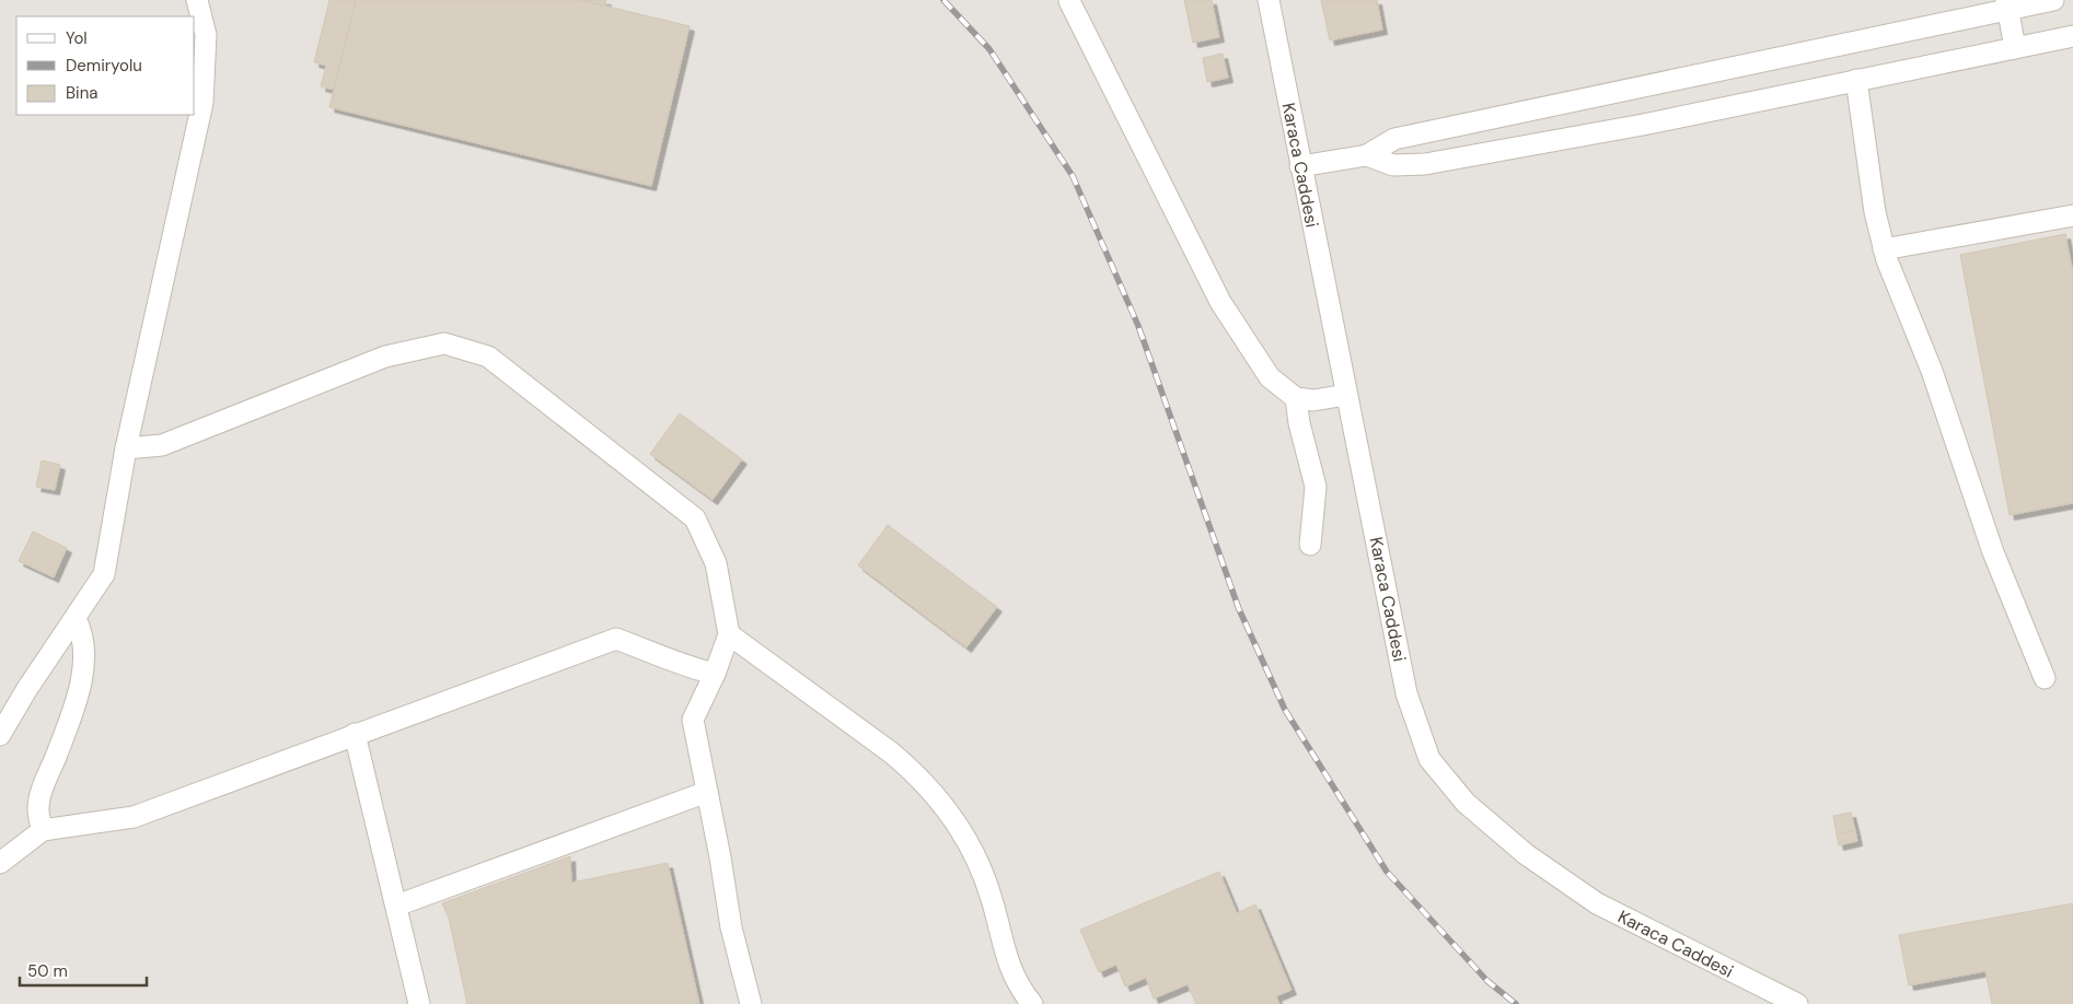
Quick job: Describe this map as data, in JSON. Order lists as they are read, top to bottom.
{
  "streets": {
    "street": ["Karaca Caddesi"]
  },
  "legend": ["Yol", "Demiryolu", "Bina"],
  "scale_bar": "50 m"
}
